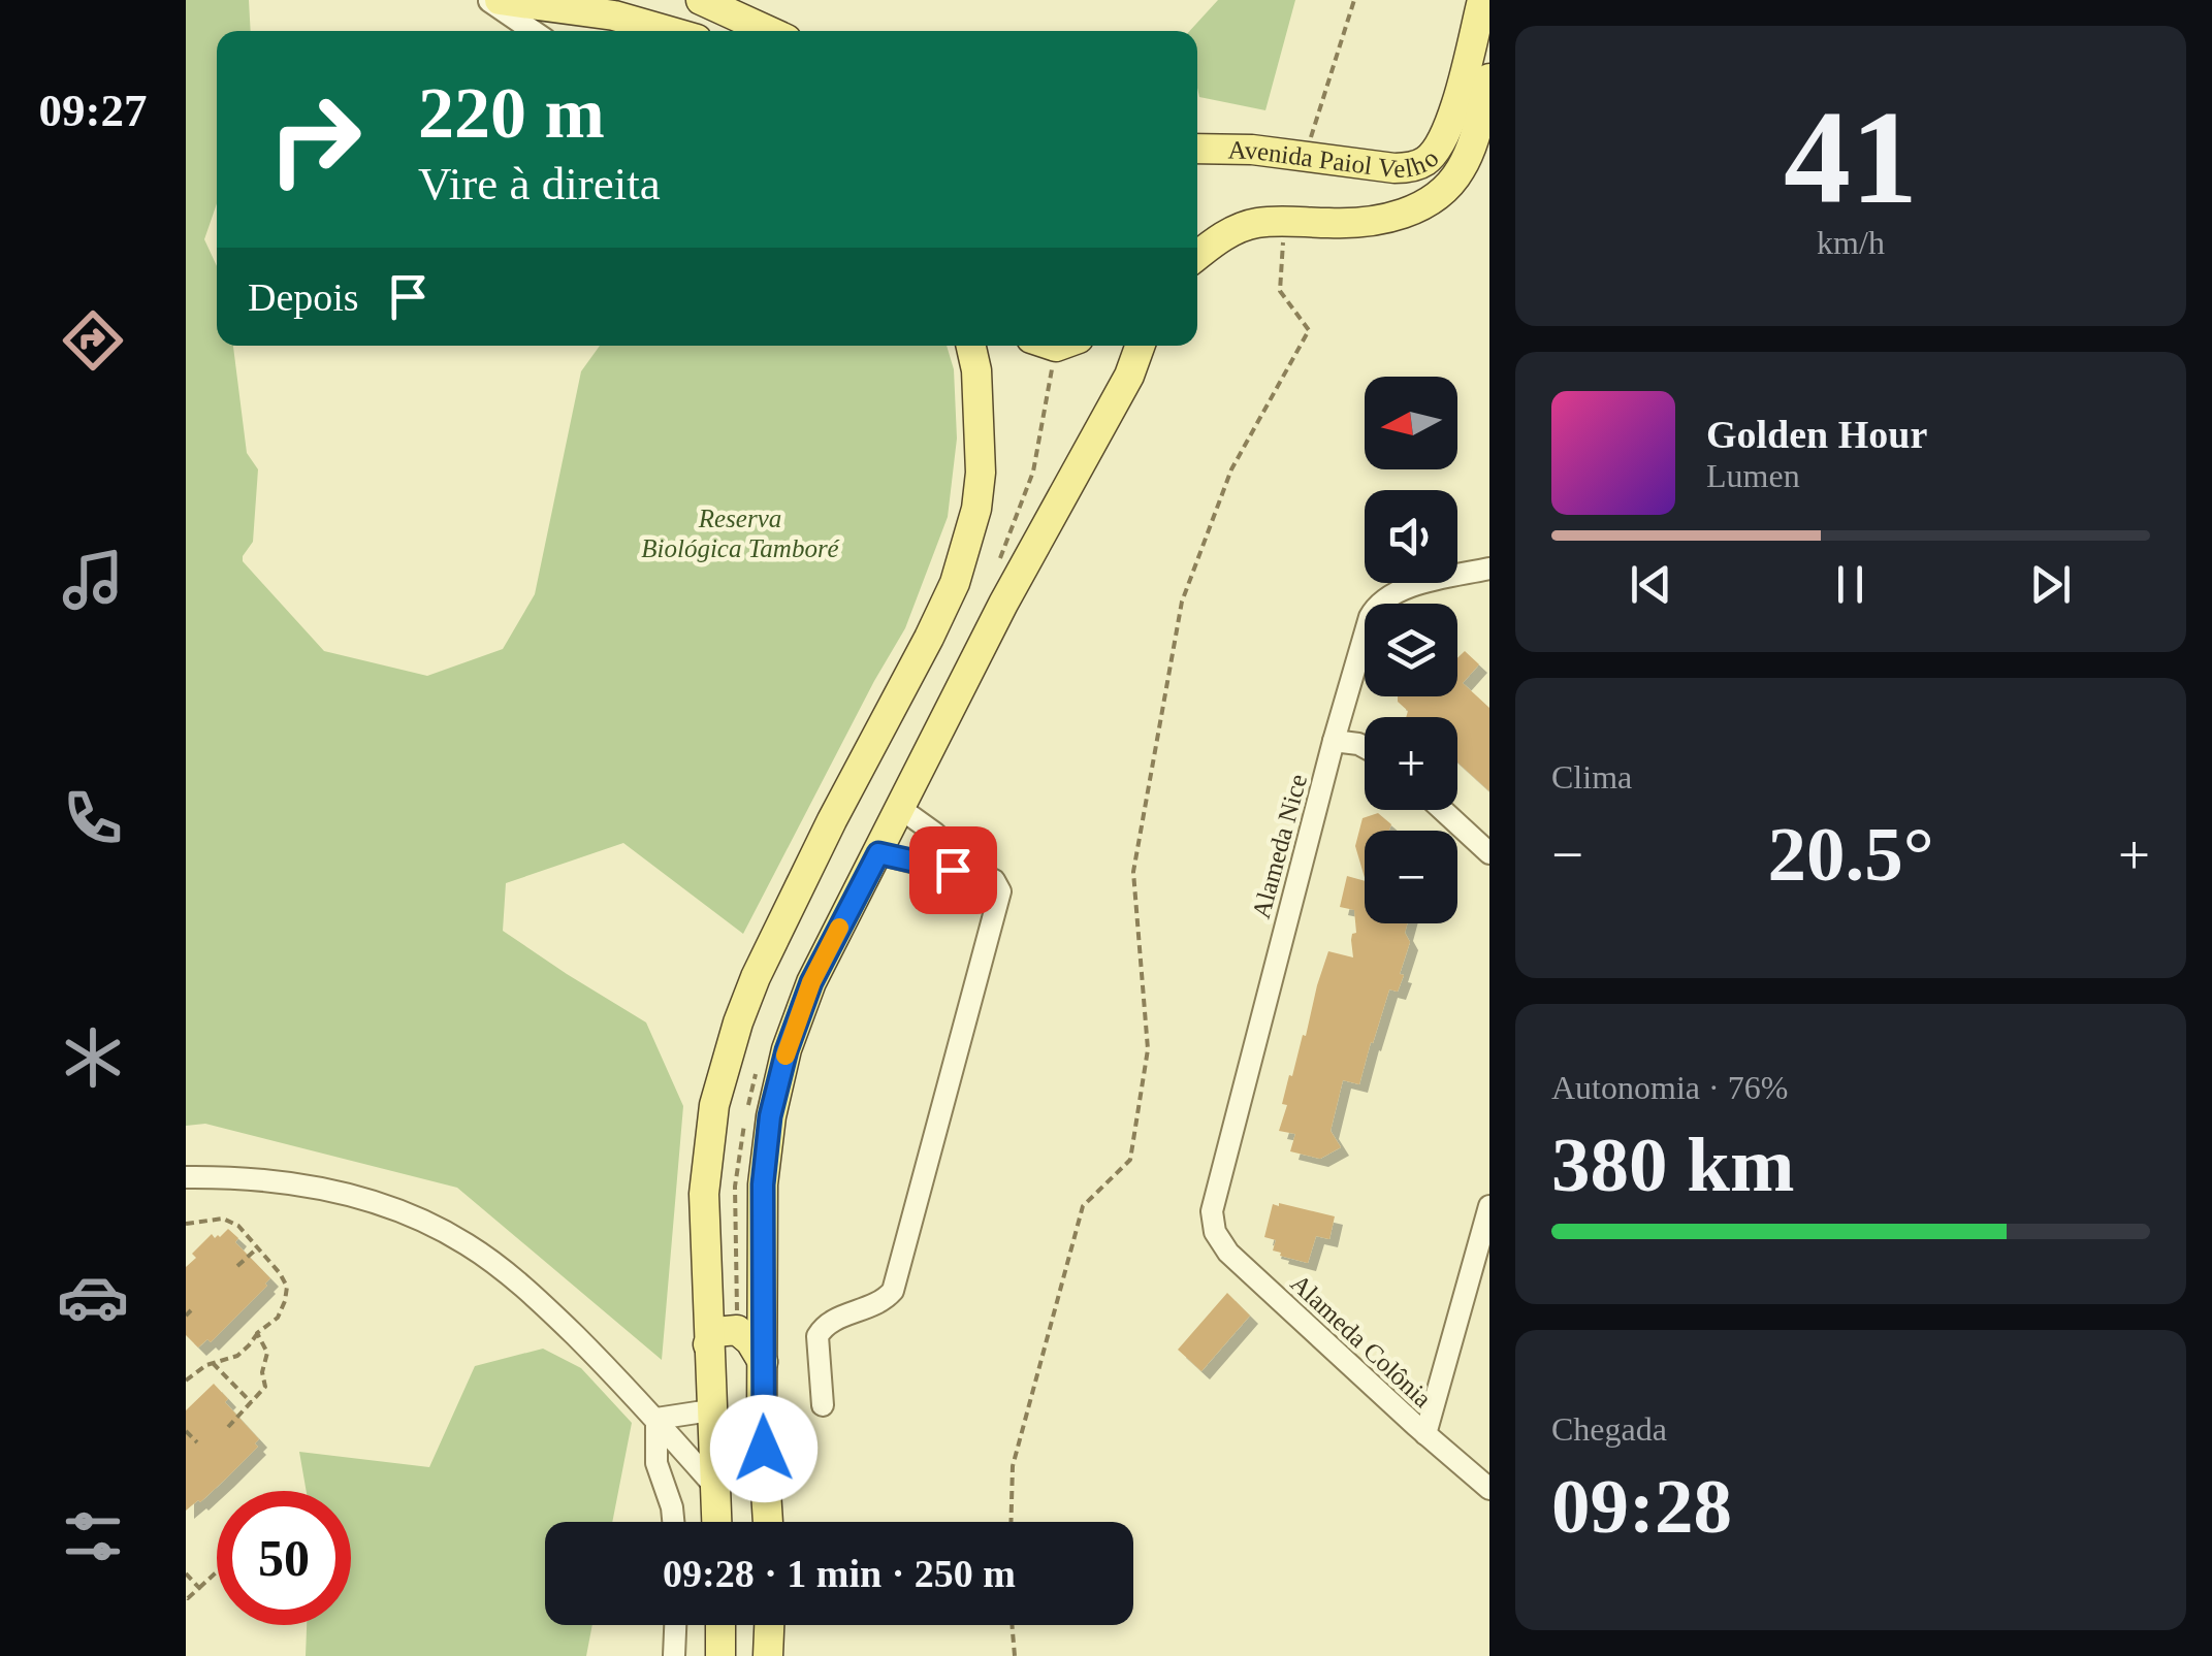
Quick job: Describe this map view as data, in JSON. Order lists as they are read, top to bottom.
{
  "streets": {
    "main road": ["Avenida Paiol Velho"],
    "street": ["Alameda Nice", "Alameda Colônia"]
  },
  "crossings": [
    ["Alameda Nice", "Alameda Colônia"]
  ],
  "parks": ["Reserva Biológica Tamboré"],
  "north": "left",
  "page": {
    "tabs": "09:27",
    "tile": [
      ["41", "km/h"],
      "Clima",
      ["Autonomia · 76%", "380 km"],
      ["Chegada", "09:28"]
    ],
    "turn": ["220 m", "Vire à direita"],
    "then": "Depois",
    "map_buttons": ["+", "−"],
    "song": ["Golden Hour", "Lumen"],
    "heat": ["−", "20.5°", "+"],
    "limit": "50",
    "trip": "09:28 · 1 min · 250 m"
  }
}
